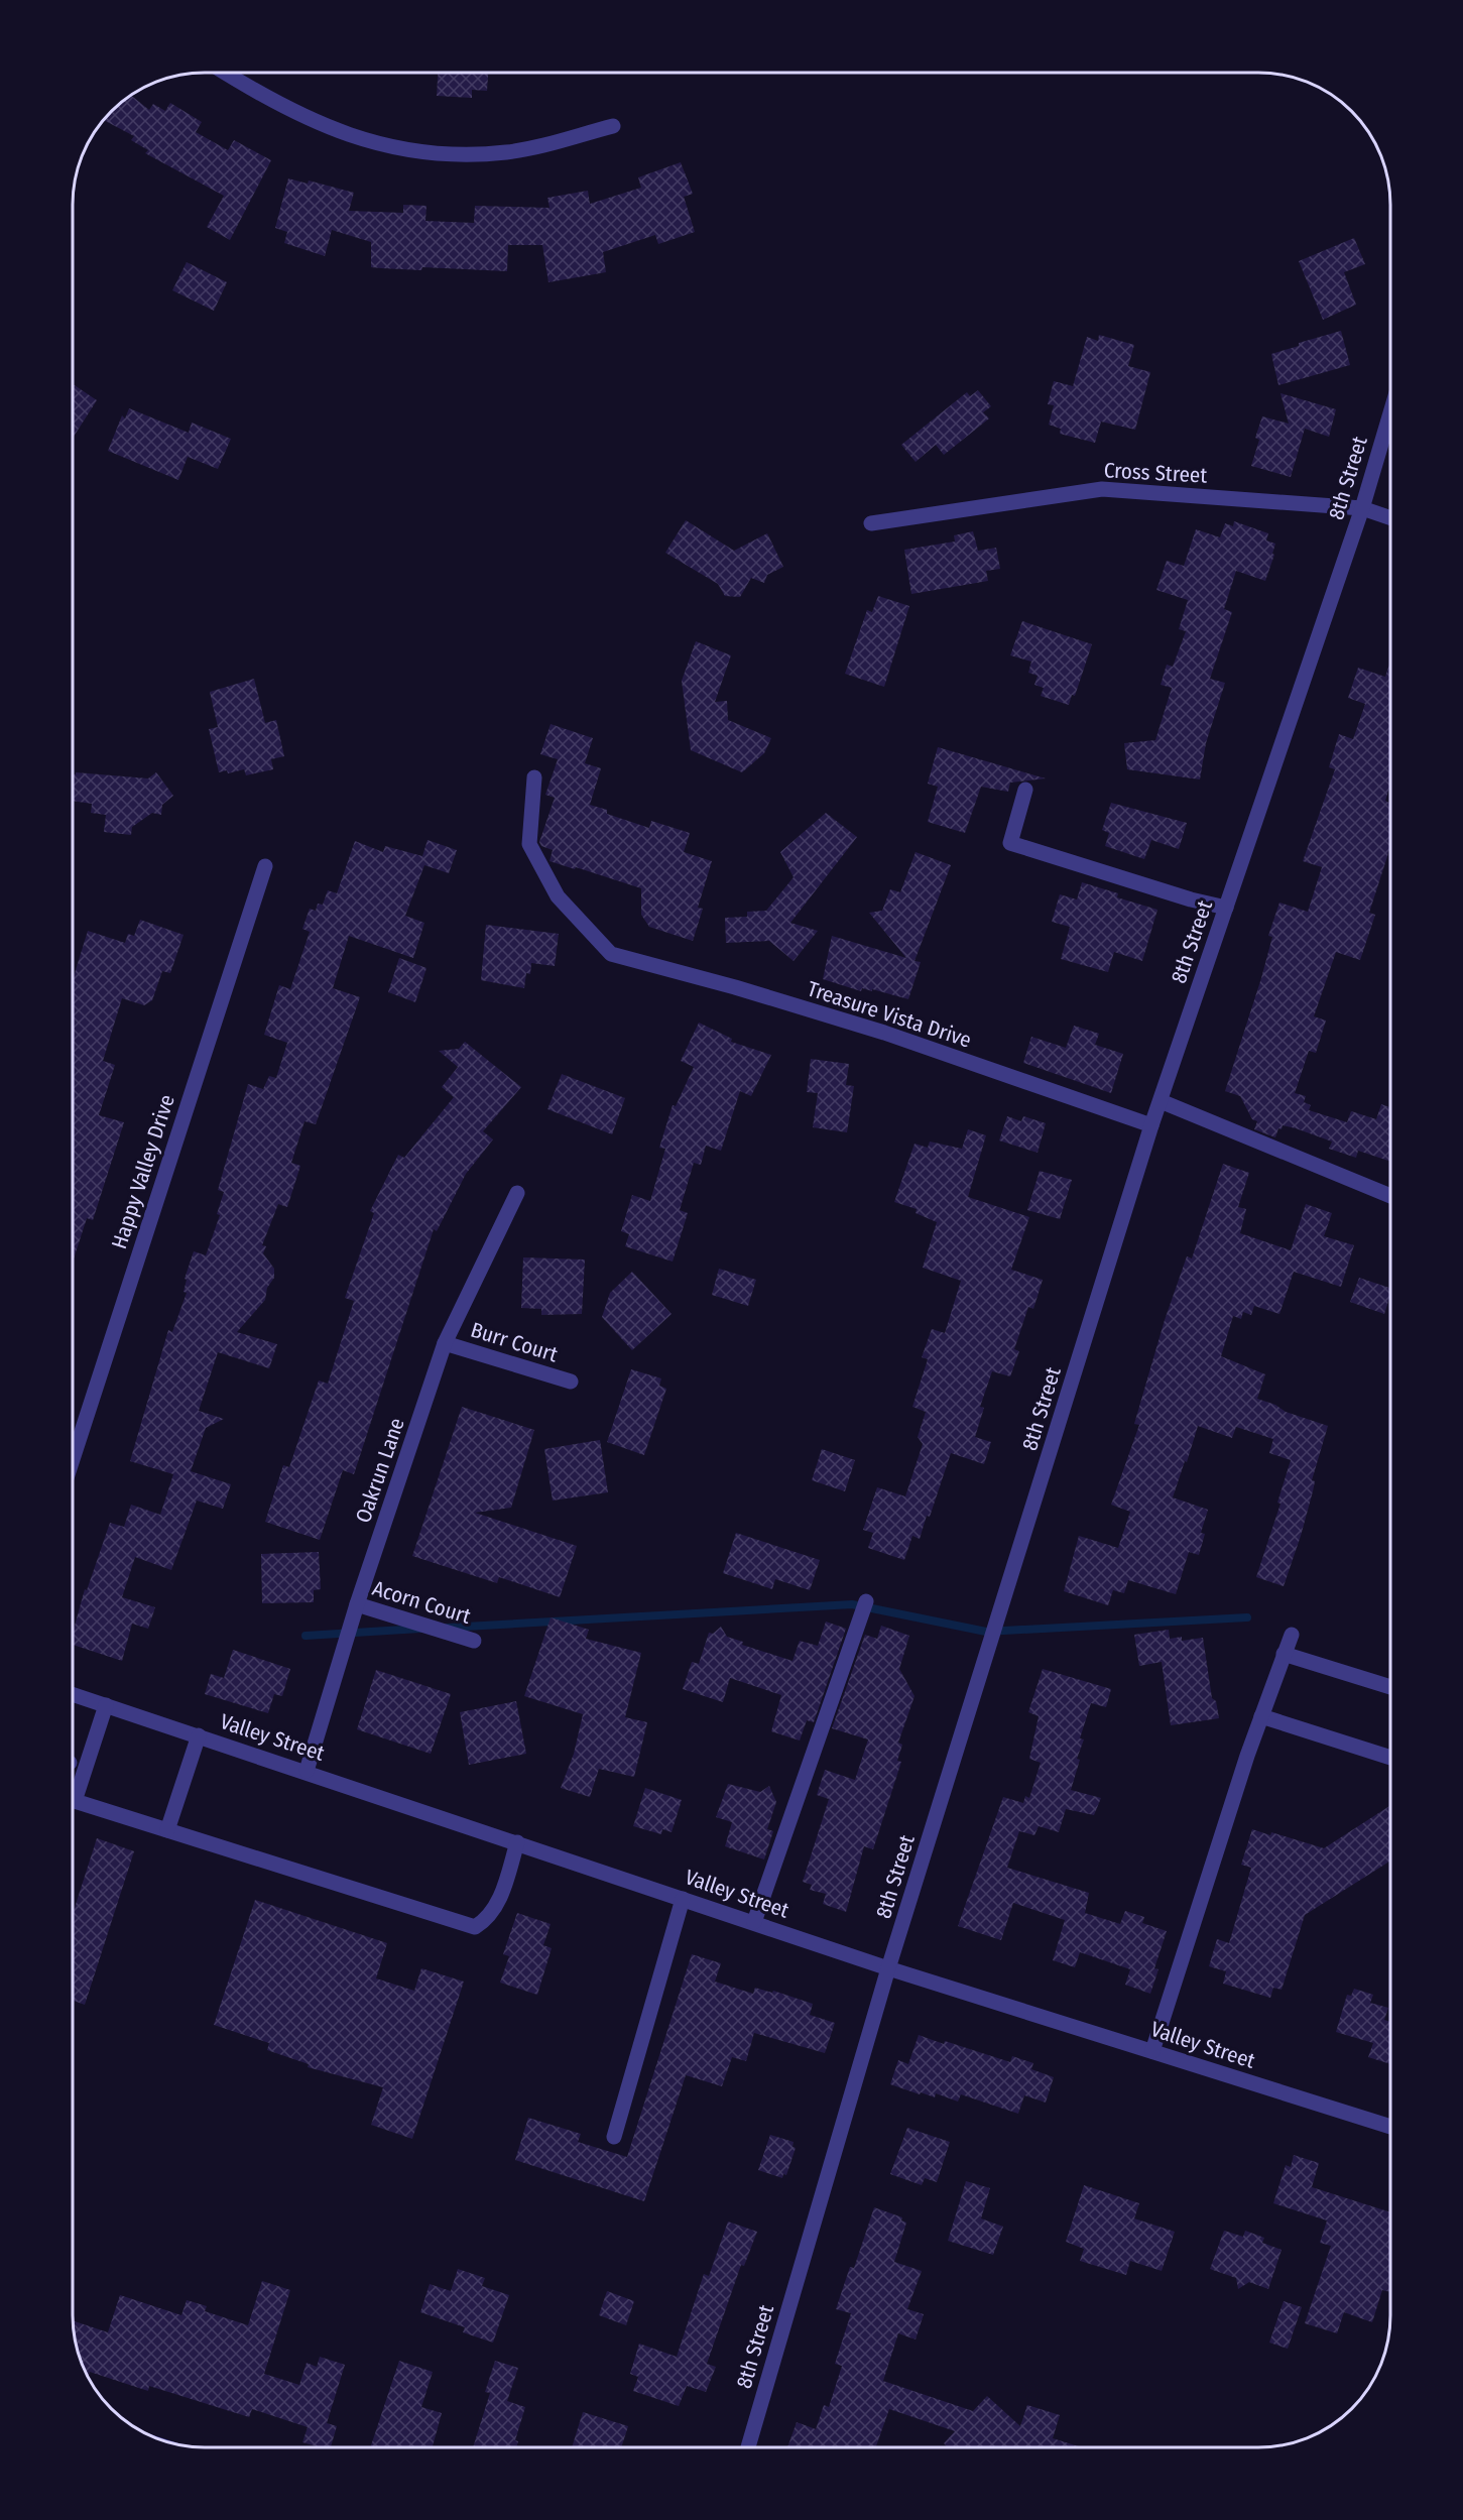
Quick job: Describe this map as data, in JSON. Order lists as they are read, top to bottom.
{
  "streets": {
    "street": [
      "Cross Street",
      "8th Street",
      "Treasure Vista Drive",
      "Happy Valley Drive",
      "Burr Court",
      "Oakrun Lane",
      "Acorn Court",
      "Valley Street"
    ]
  },
  "crossings": [
    ["Cross Street", "8th Street"],
    ["8th Street", "Treasure Vista Drive"],
    ["8th Street", "Valley Street"],
    ["Burr Court", "Oakrun Lane"],
    ["Oakrun Lane", "Acorn Court"],
    ["Oakrun Lane", "Valley Street"]
  ]
}
